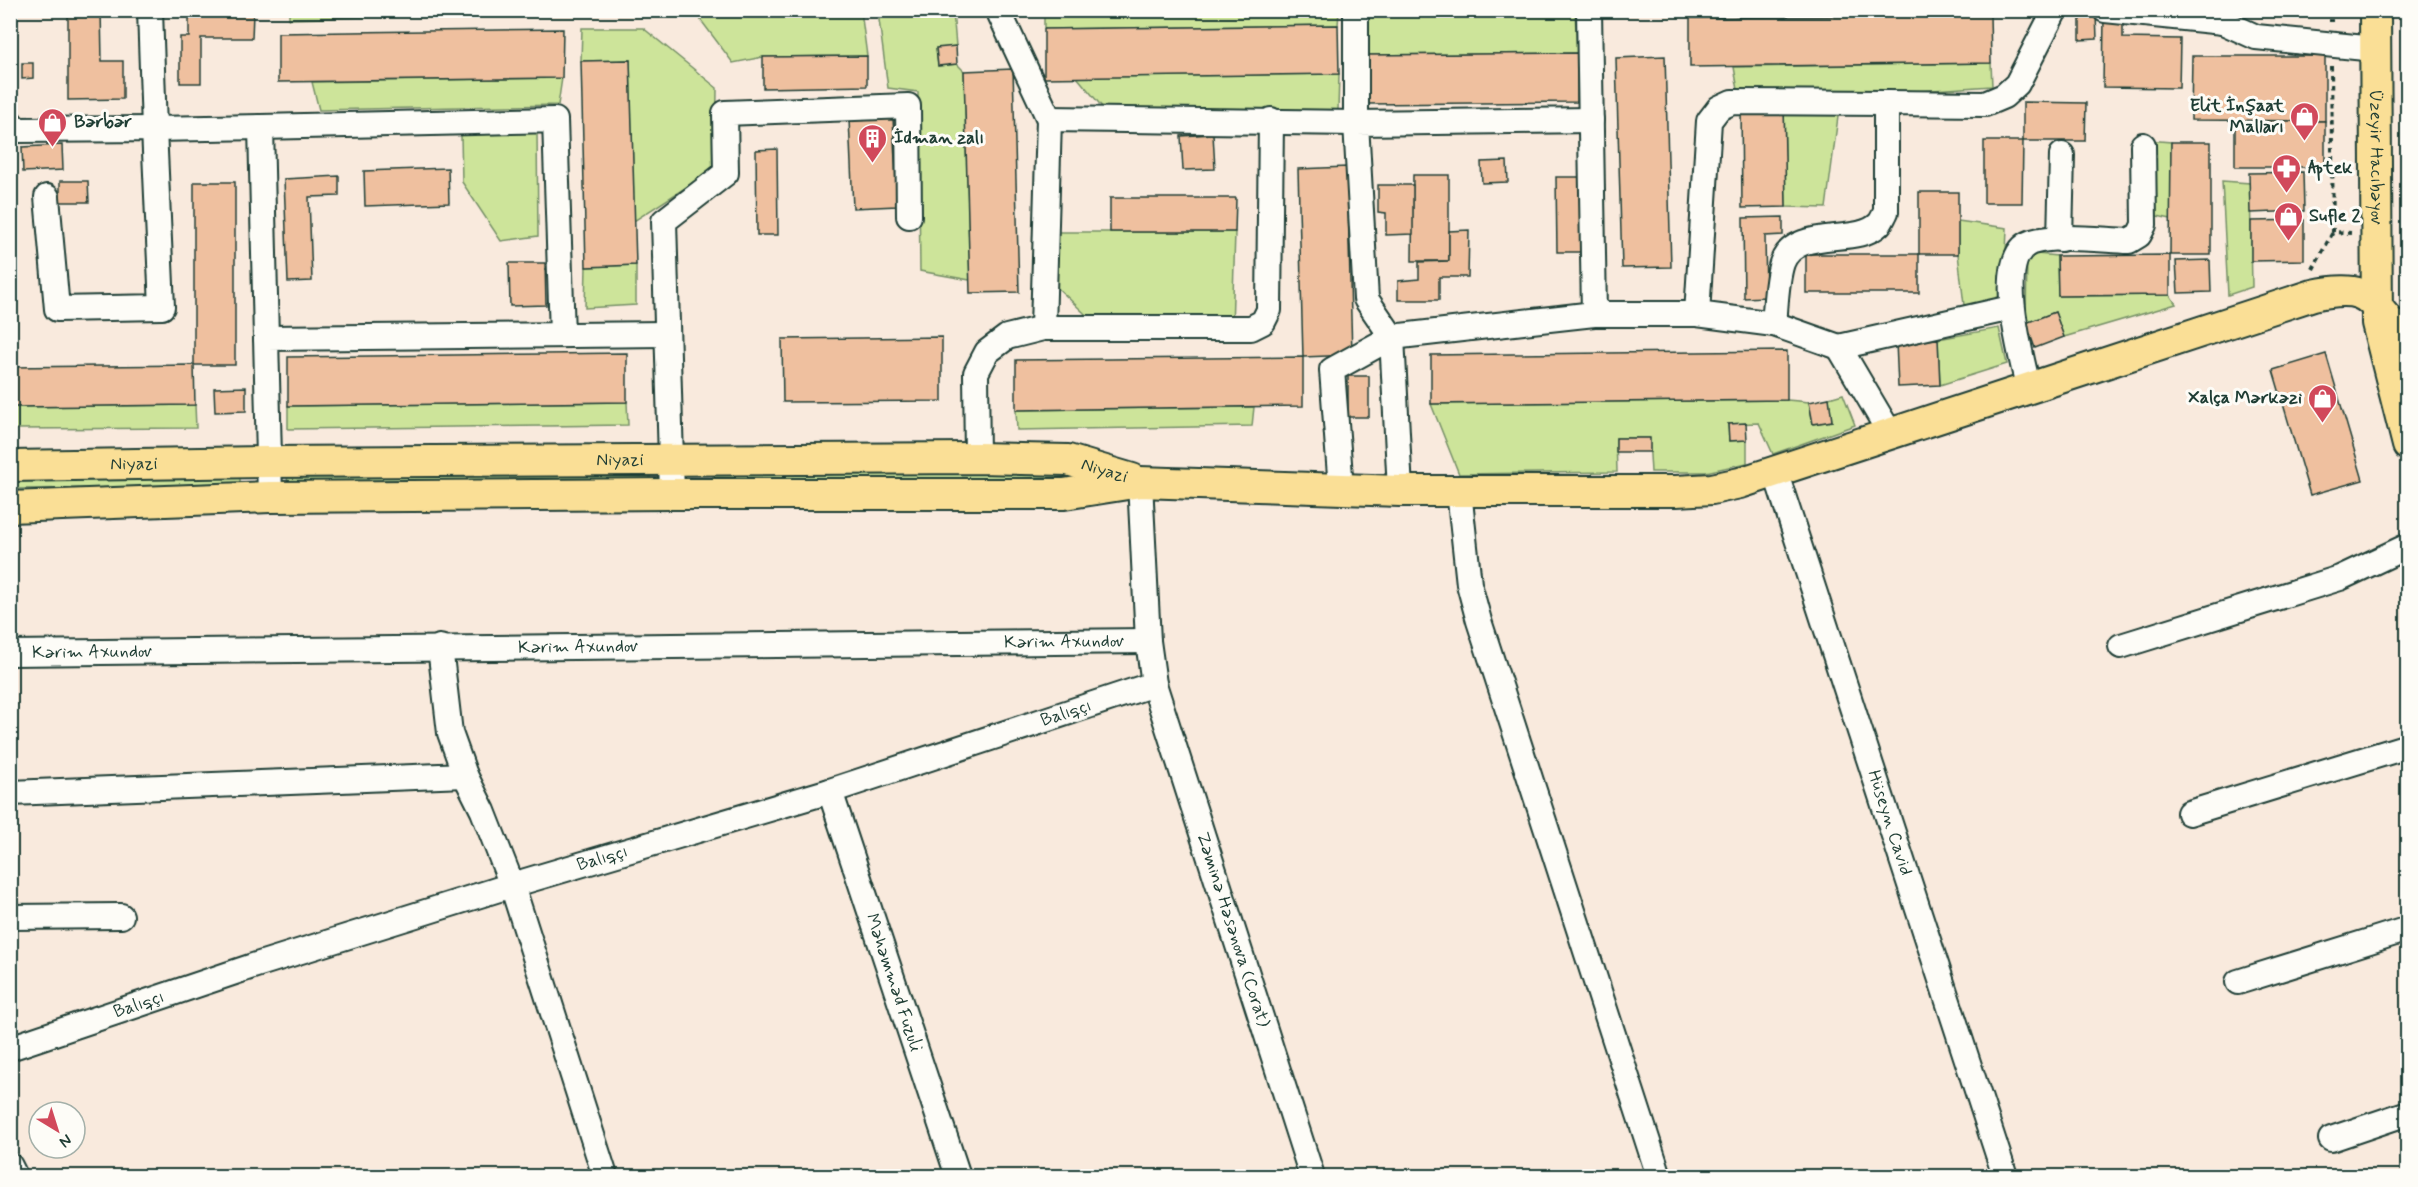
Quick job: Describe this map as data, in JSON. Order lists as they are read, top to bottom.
{
  "streets": {
    "main road": ["Üzeyir Hacıbəyov", "Niyazi"],
    "street": [
      "Kərim Axundov",
      "Balıqçı",
      "Hüseyn Cavid",
      "Zəminə Həsənova (Corat)",
      "Məhəmməd Fuzuli"
    ]
  },
  "crossings": [
    ["Balıqçı", "Zəminə Həsənova (Corat)"],
    ["Balıqçı", "Məhəmməd Fuzuli"]
  ],
  "places": {
    "shop": [
      "Elit İnşaat Malları",
      "Bərbər",
      "Sufle 2",
      "Xalça Mərkəzi"
    ],
    "building": ["İdman zalı"],
    "pharmacy": ["Aptek"]
  },
  "north": "bottom right"
}
